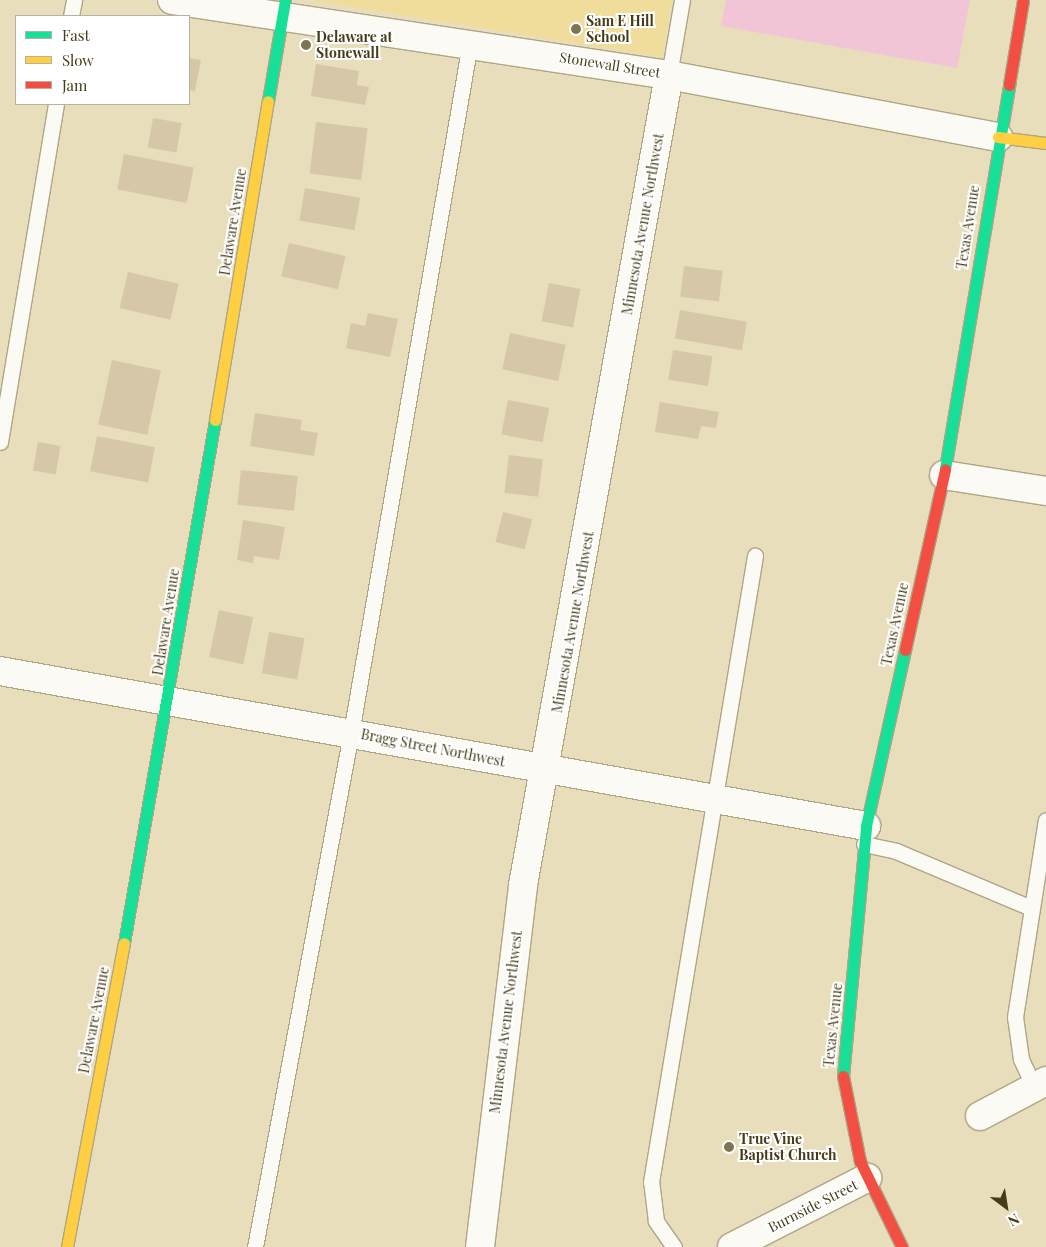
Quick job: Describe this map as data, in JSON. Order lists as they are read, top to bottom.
{
  "streets": {
    "street": [
      "Stonewall Street",
      "Delaware Avenue",
      "Minnesota Avenue Northwest",
      "Texas Avenue",
      "Bragg Street Northwest",
      "Burnside Street"
    ]
  },
  "crossings": [
    ["Stonewall Street", "Delaware Avenue"],
    ["Stonewall Street", "Minnesota Avenue Northwest"],
    ["Stonewall Street", "Texas Avenue"],
    ["Delaware Avenue", "Bragg Street Northwest"],
    ["Minnesota Avenue Northwest", "Bragg Street Northwest"],
    ["Texas Avenue", "Bragg Street Northwest"],
    ["Texas Avenue", "Burnside Street"]
  ],
  "places": ["Sam E Hill School", "Delaware at Stonewall", "True Vine Baptist Church"],
  "legend": ["Fast", "Slow", "Jam"],
  "north": "bottom right"
}
